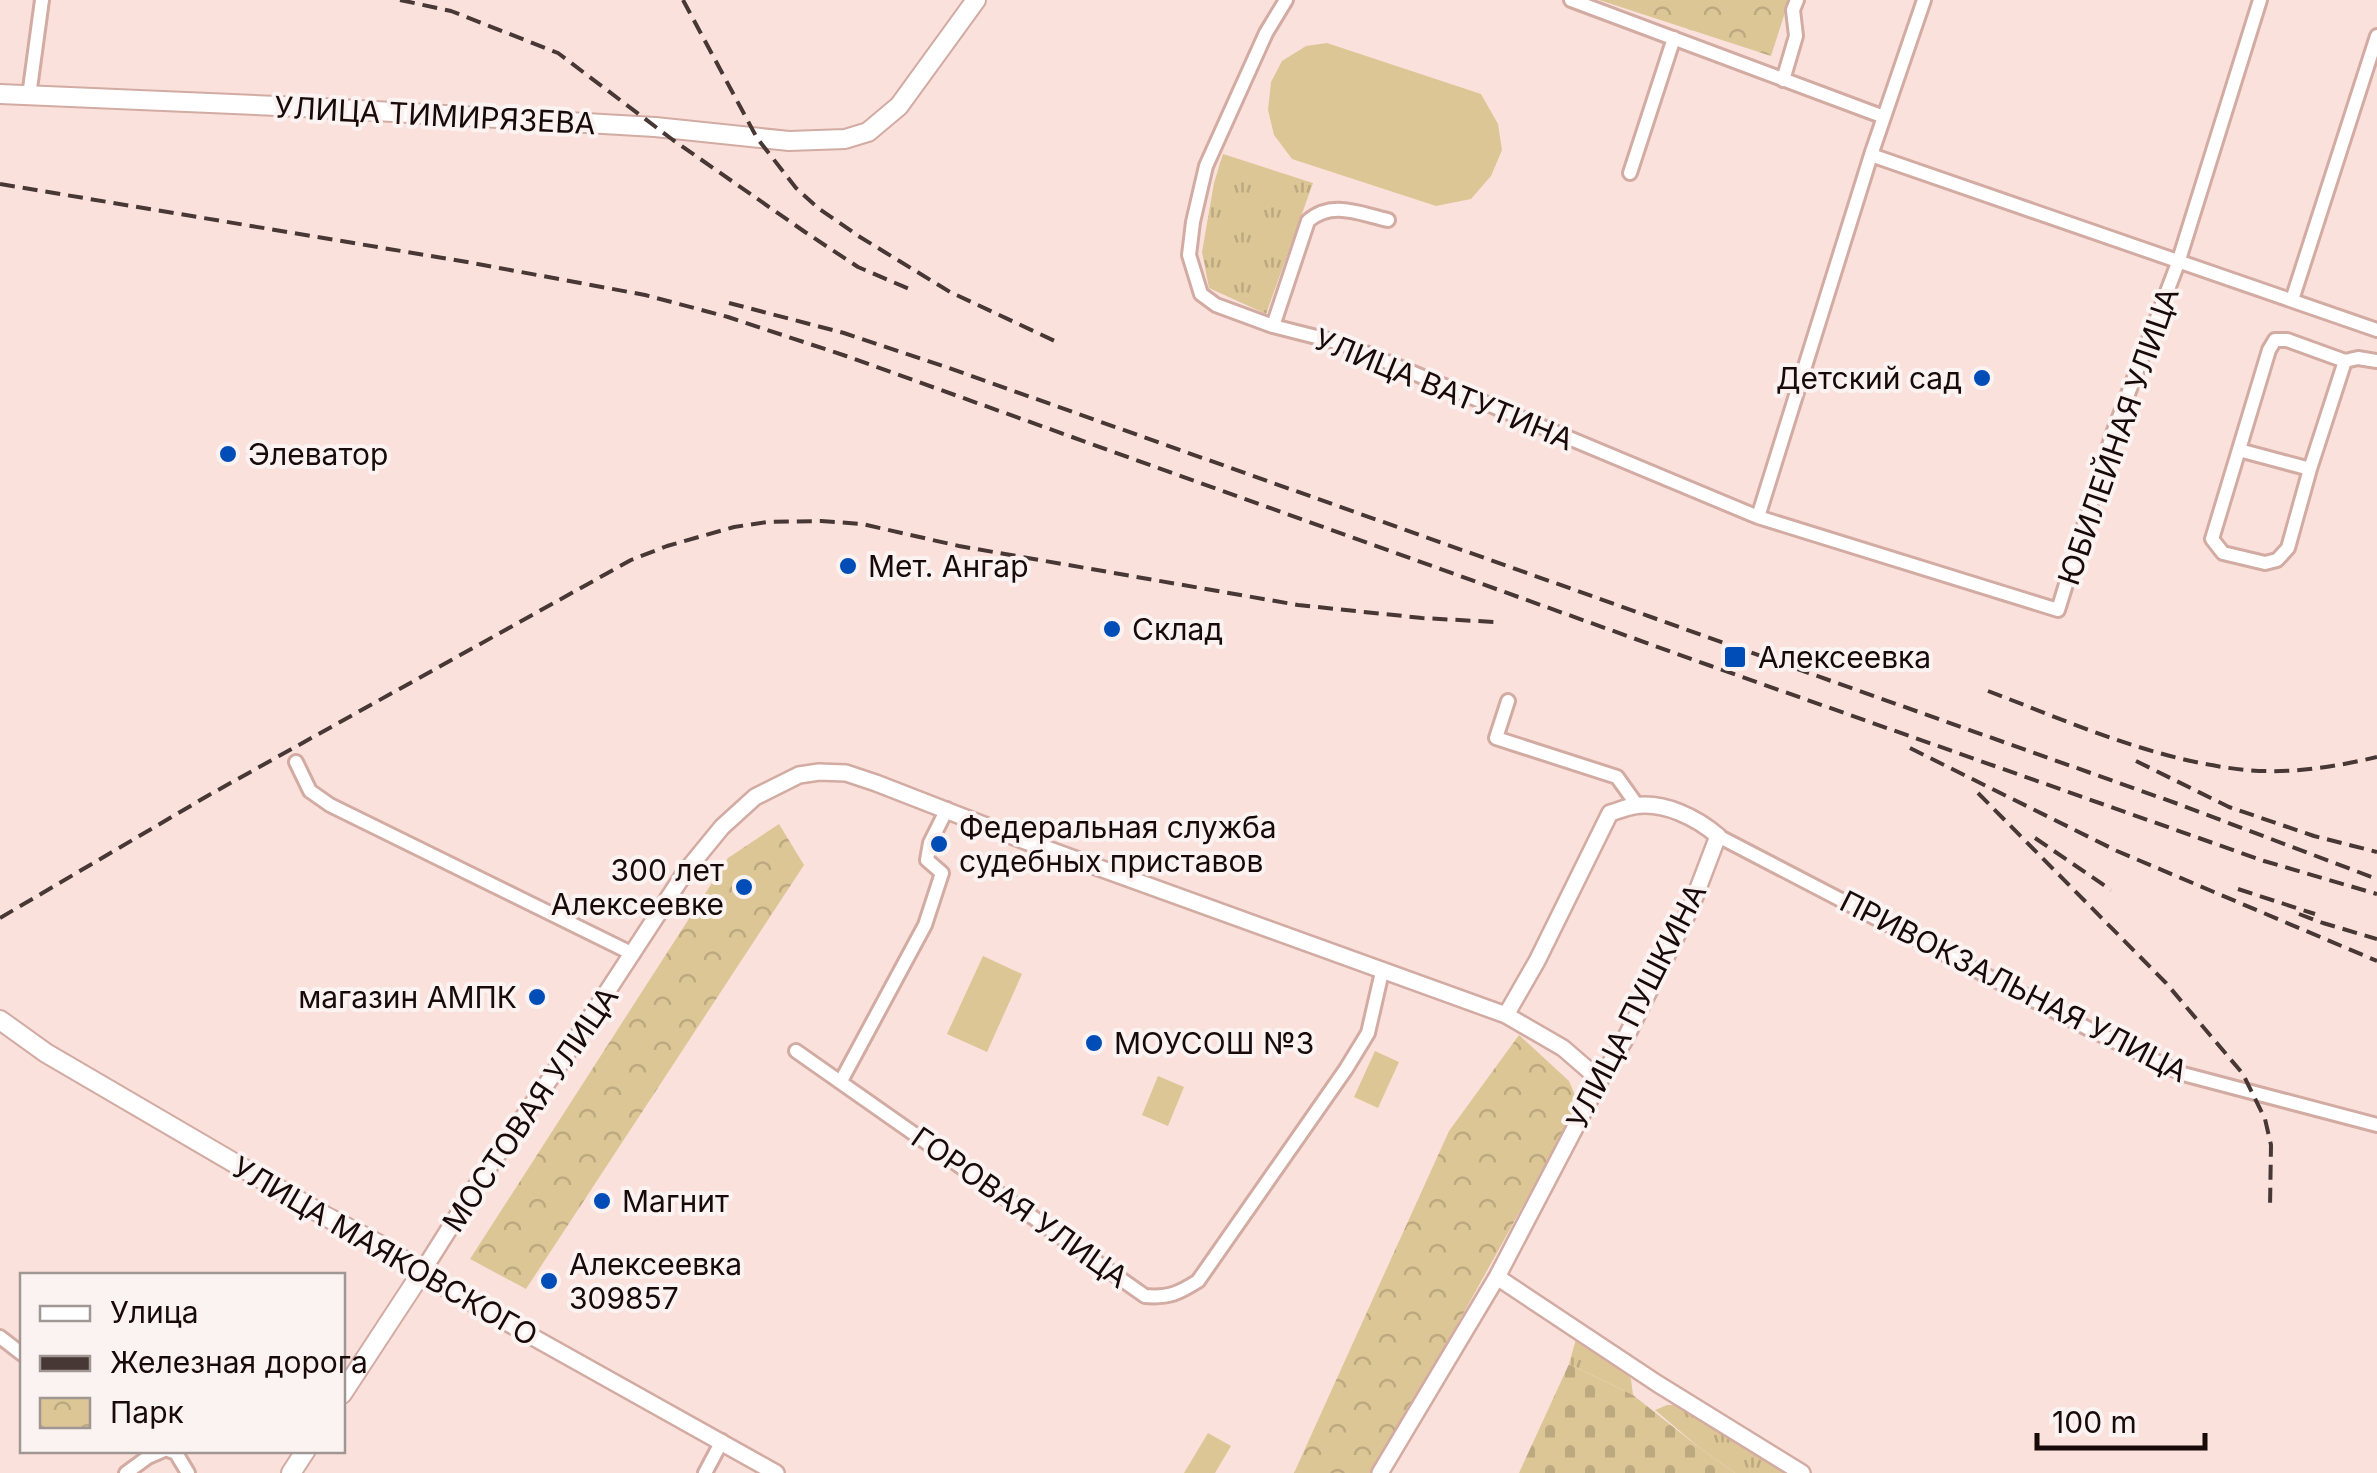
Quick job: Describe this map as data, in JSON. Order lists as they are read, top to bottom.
{
  "streets": {
    "main road": ["УЛИЦА ТИМИРЯЗЕВА", "МОСТОВАЯ УЛИЦА", "УЛИЦА МАЯКОВСКОГО"],
    "street": [
      "УЛИЦА ВАТУТИНА",
      "ЮБИЛЕЙНАЯ УЛИЦА",
      "ПРИВОКЗАЛЬНАЯ УЛИЦА",
      "УЛИЦА ПУШКИНА",
      "ГОРОВАЯ УЛИЦА"
    ]
  },
  "crossings": [
    ["УЛИЦА ВАТУТИНА", "ЮБИЛЕЙНАЯ УЛИЦА"],
    ["ПРИВОКЗАЛЬНАЯ УЛИЦА", "УЛИЦА ПУШКИНА"],
    ["УЛИЦА ПУШКИНА", "МОСТОВАЯ УЛИЦА"],
    ["МОСТОВАЯ УЛИЦА", "ГОРОВАЯ УЛИЦА"],
    ["МОСТОВАЯ УЛИЦА", "УЛИЦА МАЯКОВСКОГО"]
  ],
  "places": {
    "other": [
      "Детский сад",
      "Элеватор",
      "Мет. Ангар",
      "Склад",
      "Федеральная служба судебных приставов",
      "300 лет Алексеевке",
      "магазин АМПК",
      "МОУСОШ №3",
      "Магнит",
      "Алексеевка 309857"
    ],
    "transit": ["Алексеевка"]
  },
  "legend": ["Улица", "Железная дорога", "Парк"],
  "scale_bar": "100 m"
}
